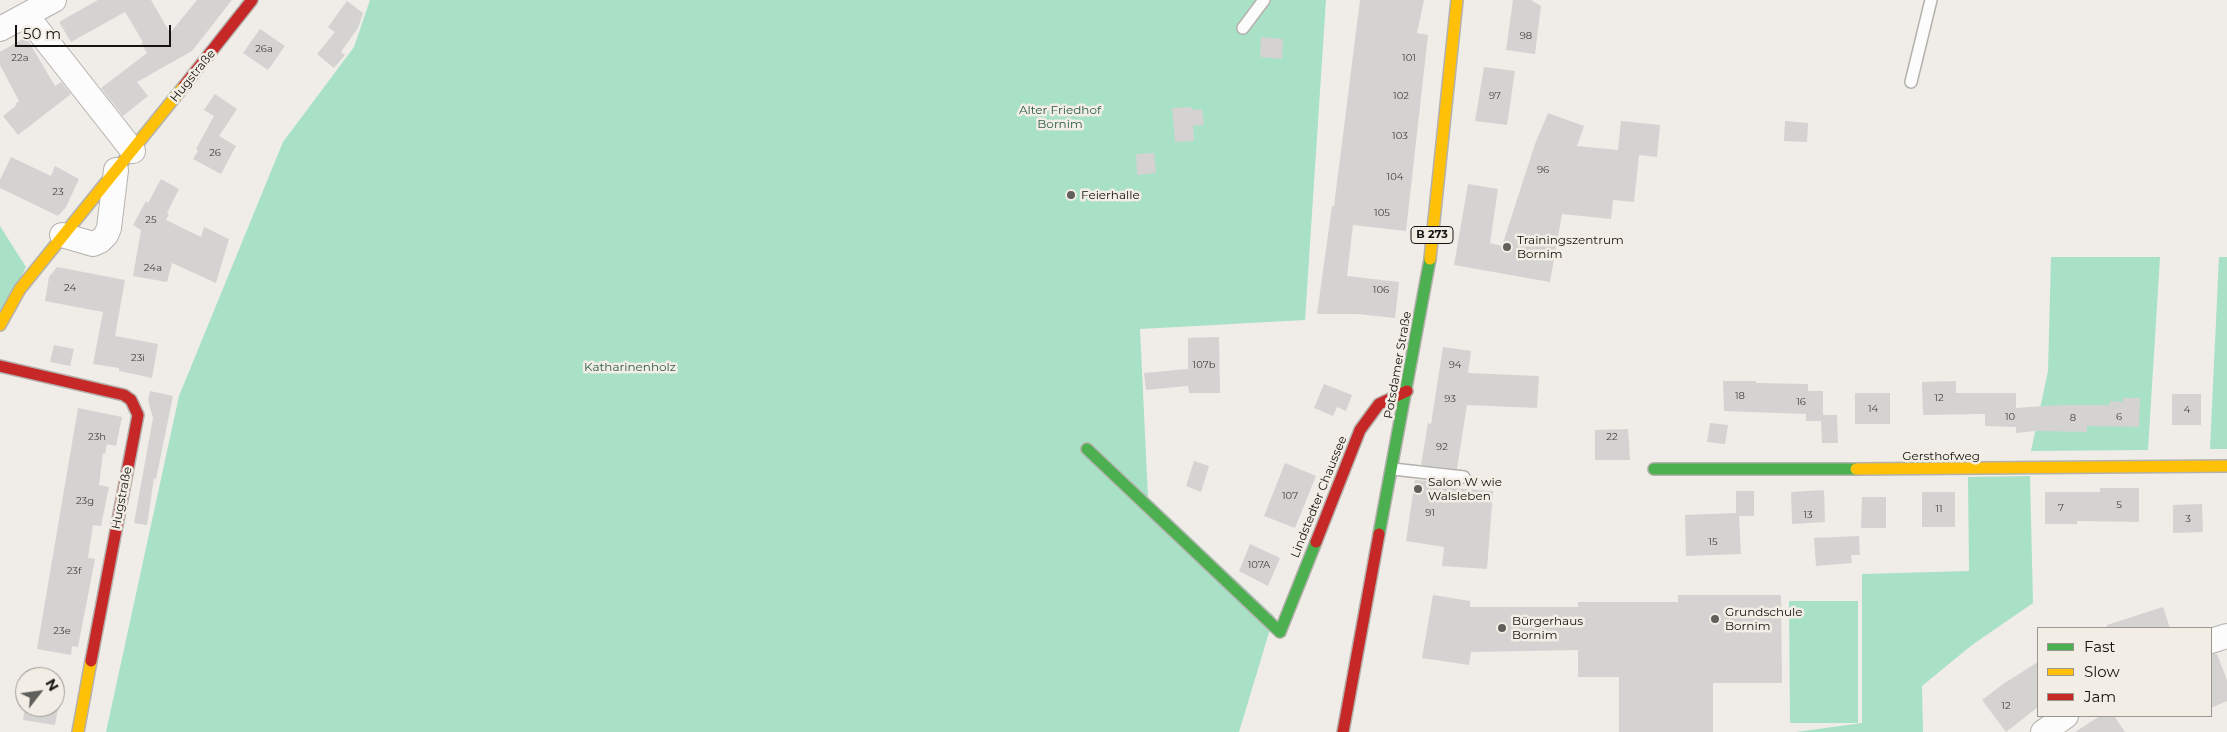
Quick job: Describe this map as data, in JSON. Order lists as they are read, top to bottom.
{
  "streets": {
    "street": [
      "Hugstraße",
      "B 273",
      "Potsdamer Straße",
      "Gersthofweg",
      "Lindstedter Chaussee"
    ]
  },
  "crossings": [
    ["Potsdamer Straße", "Lindstedter Chaussee"]
  ],
  "parks": ["Alter Friedhof Bornim", "Katharinenholz"],
  "places": [
    "Feierhalle",
    "Trainingszentrum Bornim",
    "Salon W wie Walsleben",
    "Grundschule Bornim",
    "Bürgerhaus Bornim"
  ],
  "house_numbers": [
    "98",
    "26a",
    "22a",
    "101",
    "102",
    "97",
    "103",
    "26",
    "96",
    "104",
    "23",
    "105",
    "25",
    "24a",
    "24",
    "106",
    "23i",
    "107b",
    "94",
    "18",
    "12",
    "93",
    "16",
    "14",
    "4",
    "10",
    "6",
    "8",
    "23h",
    "22",
    "92",
    "107",
    "23g",
    "5",
    "7",
    "11",
    "91",
    "13",
    "3",
    "15",
    "107A",
    "23f",
    "23e",
    "12"
  ],
  "legend": ["Fast", "Slow", "Jam"],
  "scale_bar": "50 m",
  "north": "top right"
}
